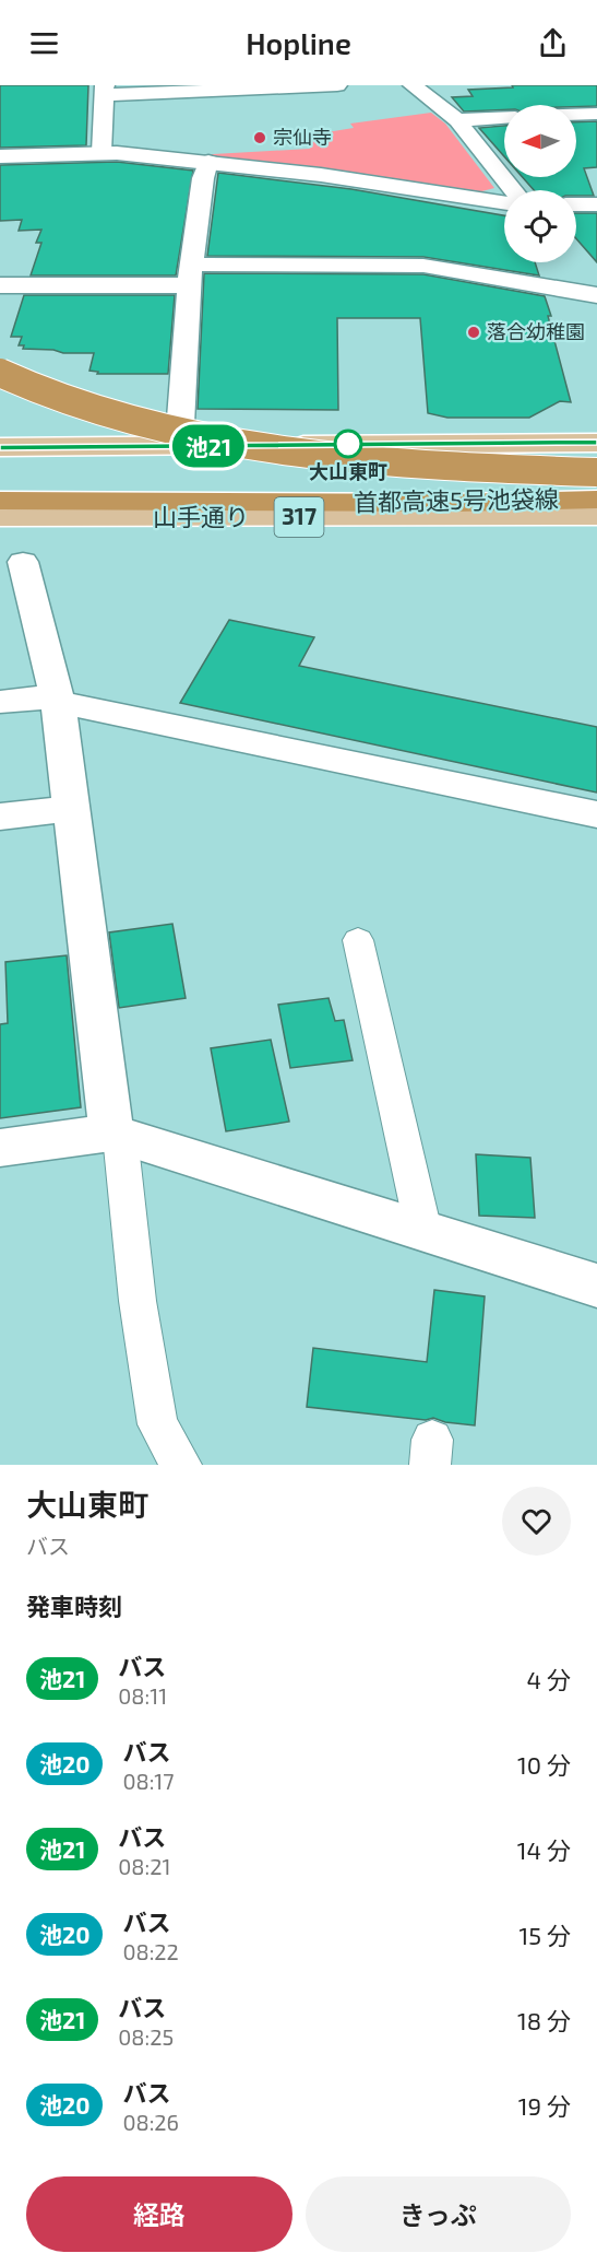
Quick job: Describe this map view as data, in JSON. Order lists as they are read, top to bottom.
{
  "streets": {
    "highway": ["首都高速5号池袋線"],
    "main road": ["山手通り", "317"]
  },
  "places": ["宗仙寺", "落合幼稚園", "大山東町"],
  "lines": ["bus line 池21"],
  "north": "left",
  "page": {
    "header": "Hopline",
    "on_map": "池21",
    "heading": [
      ["大山東町", "バス"],
      "発車時刻"
    ],
    "list": [
      {
        "mark": "池21",
        "name": "バス",
        "note": "08:11",
        "value": "4 分"
      },
      {
        "mark": "池20",
        "name": "バス",
        "note": "08:17",
        "value": "10 分"
      },
      {
        "mark": "池21",
        "name": "バス",
        "note": "08:21",
        "value": "14 分"
      },
      {
        "mark": "池20",
        "name": "バス",
        "note": "08:22",
        "value": "15 分"
      },
      {
        "mark": "池21",
        "name": "バス",
        "note": "08:25",
        "value": "18 分"
      },
      {
        "mark": "池20",
        "name": "バス",
        "note": "08:26",
        "value": "19 分"
      }
    ],
    "buttons": ["経路", "きっぷ"]
  }
}
